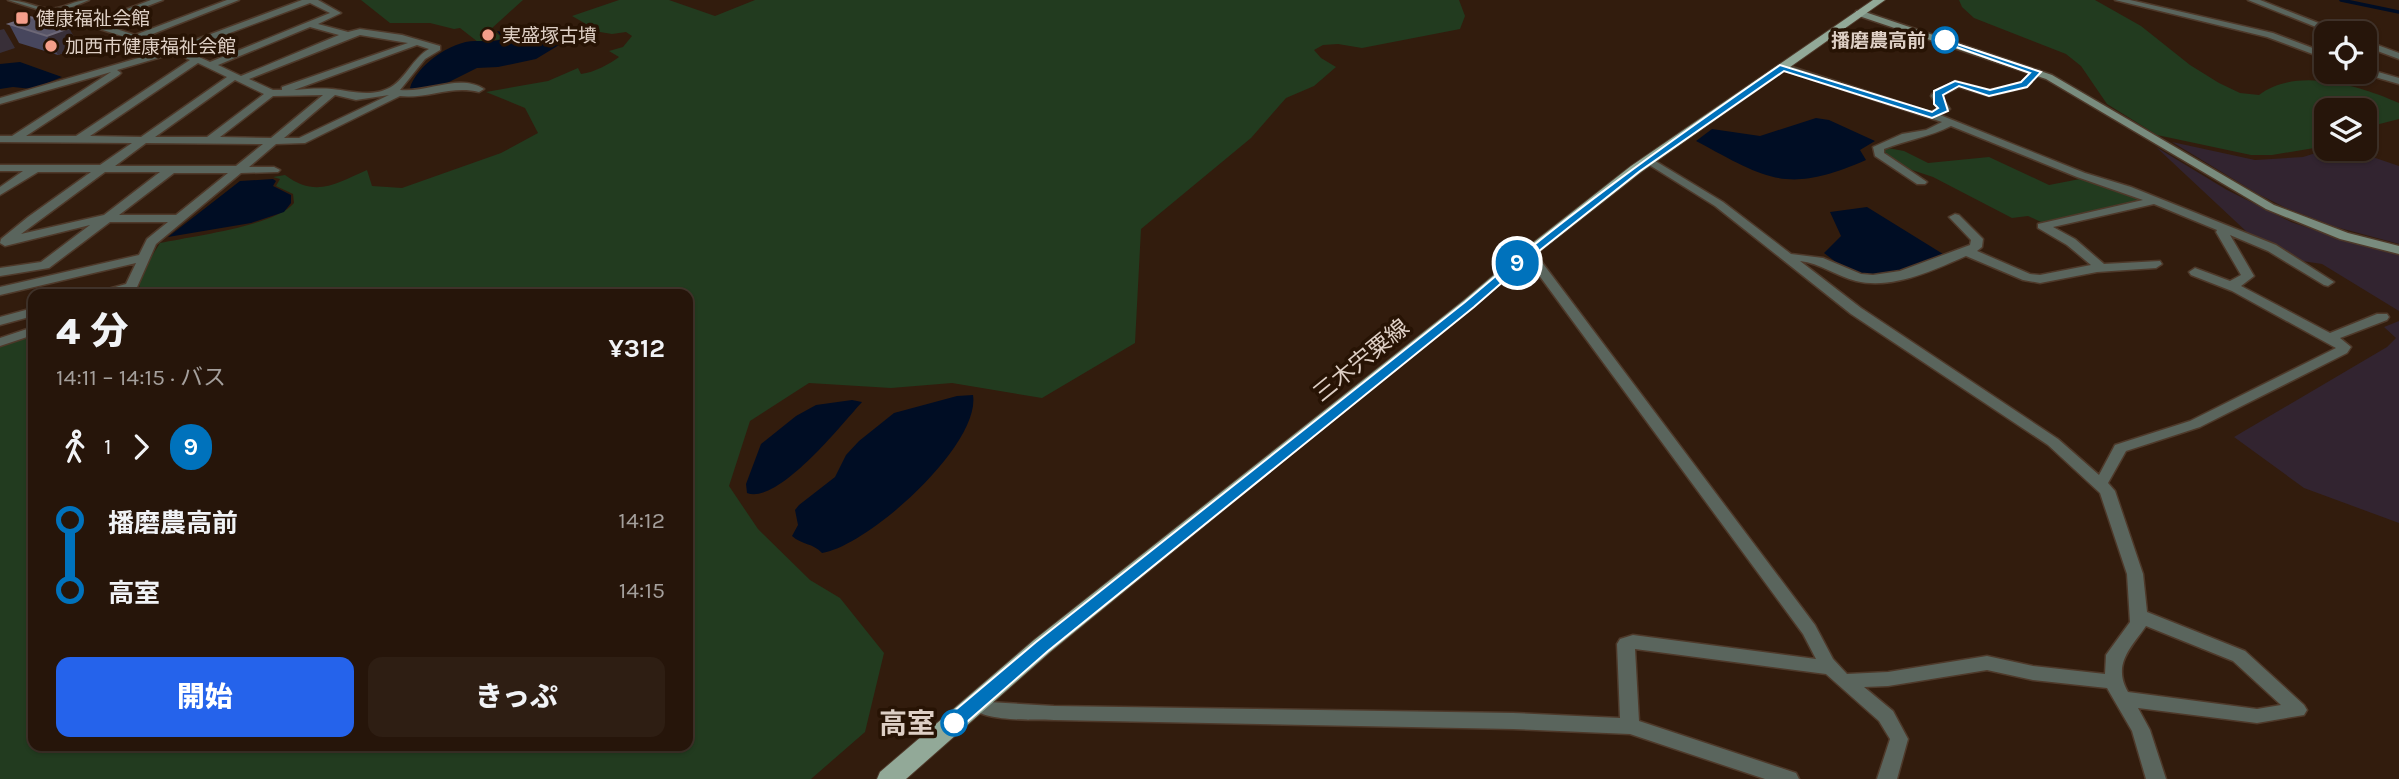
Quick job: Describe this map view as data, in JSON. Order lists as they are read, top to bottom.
{
  "streets": {
    "main road": ["三木宍粟線"]
  },
  "places": {
    "transit": ["健康福祉会館"],
    "other": [
      "実盛塚古墳",
      "播磨農高前",
      "加西市健康福祉会館",
      "高室"
    ]
  },
  "lines": ["bus line 9"],
  "page": {
    "on_map": "9",
    "heading": ["4 分", "14:11 – 14:15 · バス", "¥312"],
    "legs": ["1", "9"],
    "list": [
      {
        "name": "播磨農高前",
        "value": "14:12"
      },
      {
        "name": "高室",
        "value": "14:15"
      }
    ],
    "buttons": ["開始", "きっぷ"]
  }
}
